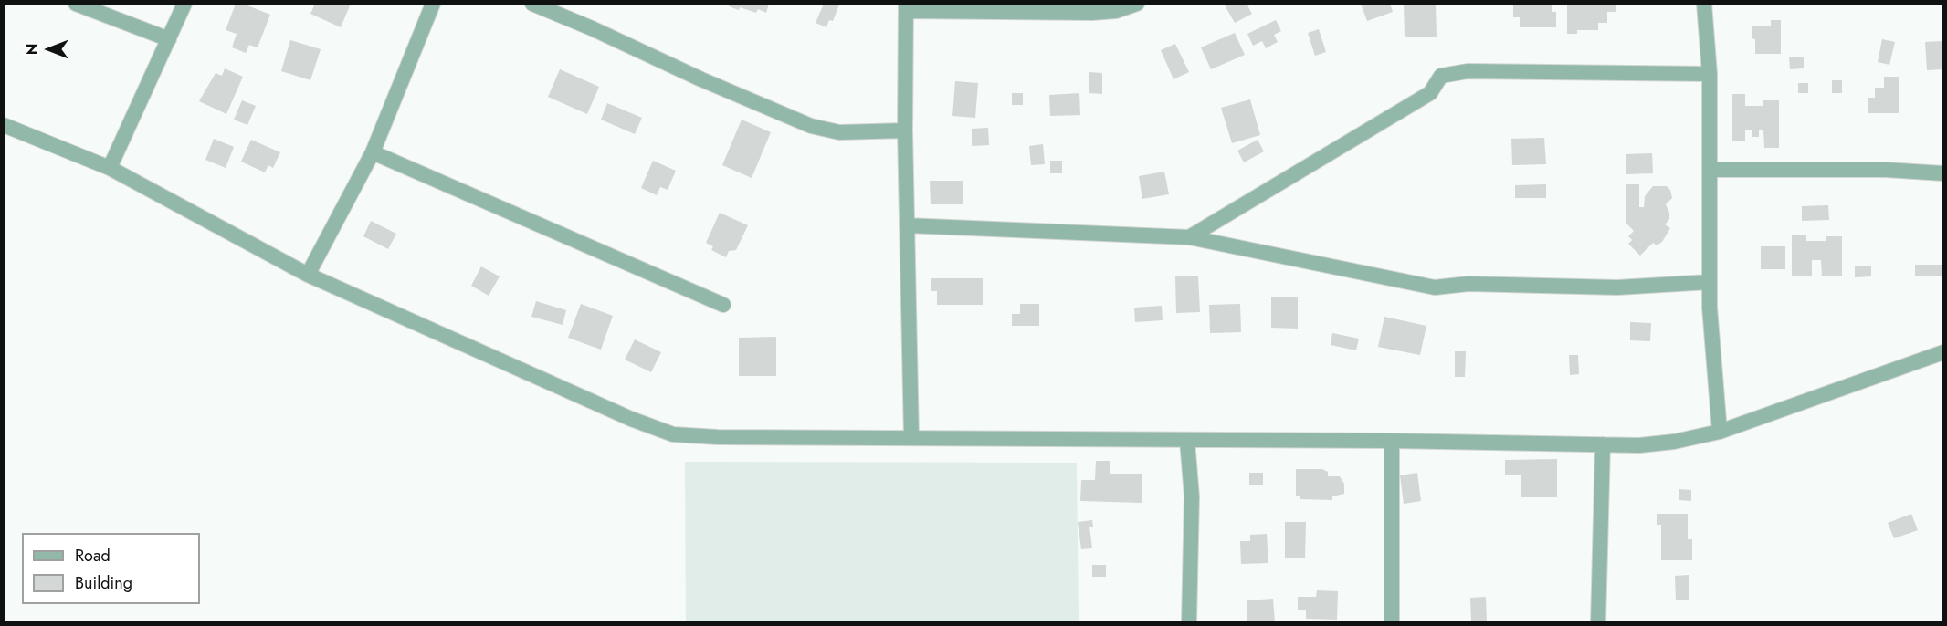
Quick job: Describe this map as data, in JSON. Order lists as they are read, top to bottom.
{
  "legend": ["Road", "Building"],
  "north": "left"
}
